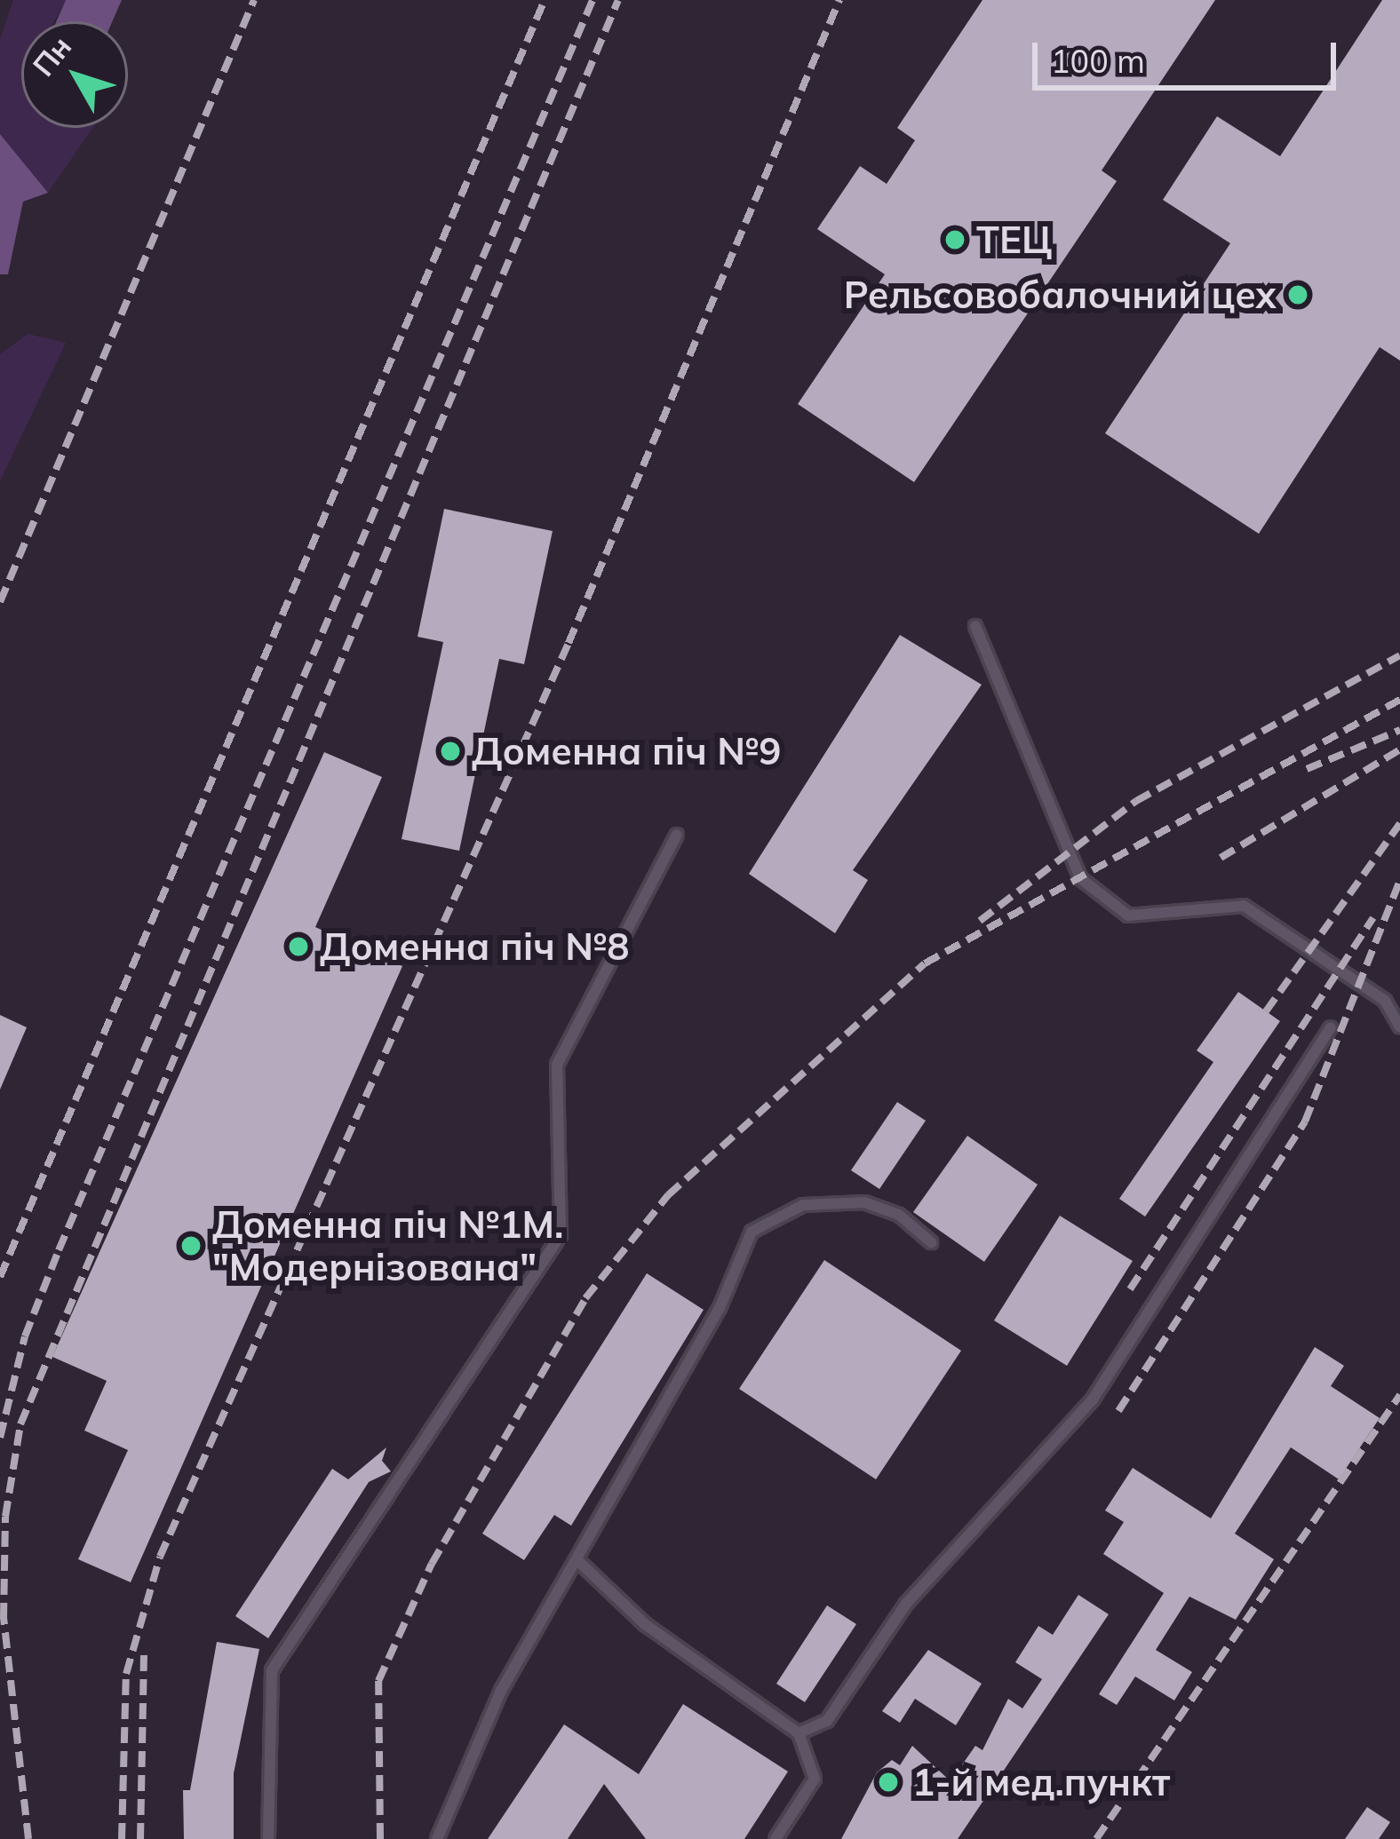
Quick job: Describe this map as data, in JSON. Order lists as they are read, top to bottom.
{
  "places": [
    "ТЕЦ",
    "Рельсовобалочний цех",
    "Доменна піч №9",
    "Доменна піч №8",
    "Доменна піч №1М. \"Модернізована\"",
    "1-й мед.пункт"
  ],
  "scale_bar": "100 m",
  "north": "top left"
}
